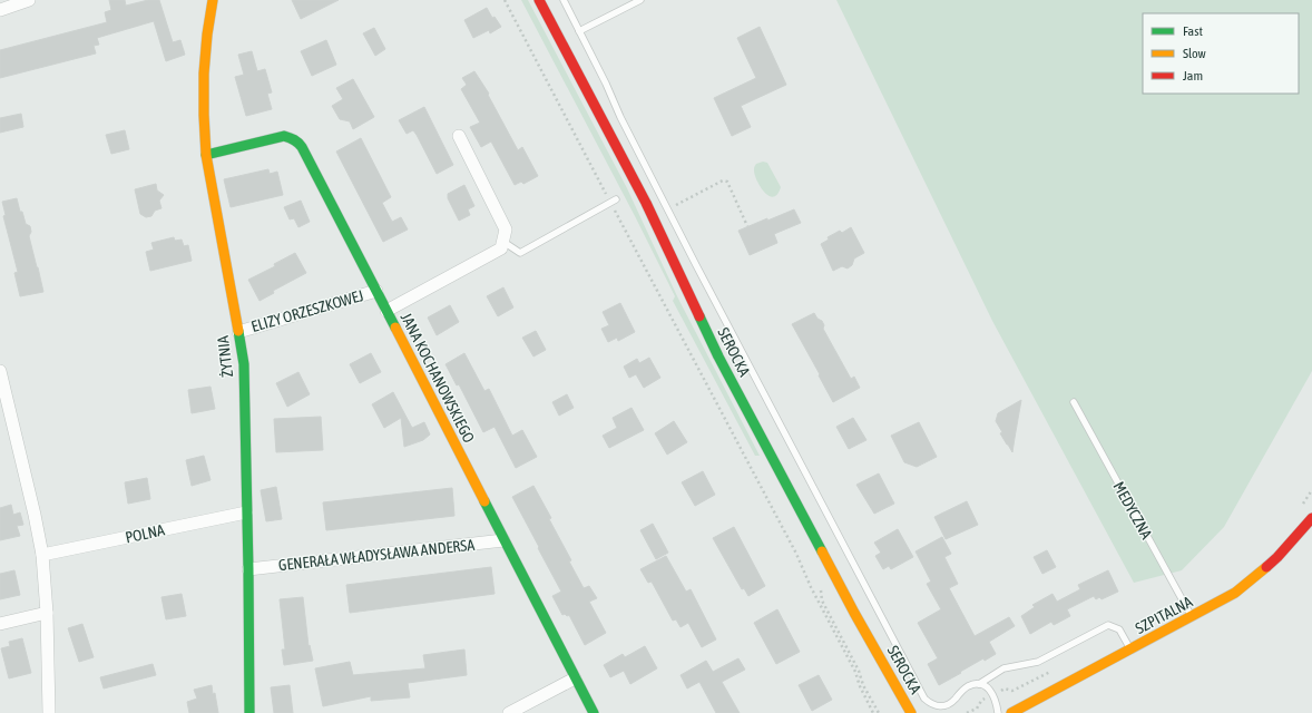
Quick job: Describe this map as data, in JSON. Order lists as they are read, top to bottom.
{
  "streets": {
    "street": [
      "ELIZY ORZESZKOWEJ",
      "SEROCKA",
      "ŻYTNIA",
      "JANA KOCHANOWSKIEGO",
      "POLNA",
      "GENERAŁA WŁADYSŁAWA ANDERSA",
      "SZPITALNA"
    ],
    "lane": ["MEDYCZNA"]
  },
  "crossings": [
    ["ELIZY ORZESZKOWEJ", "ŻYTNIA"],
    ["ELIZY ORZESZKOWEJ", "JANA KOCHANOWSKIEGO"],
    ["ŻYTNIA", "JANA KOCHANOWSKIEGO"],
    ["ŻYTNIA", "POLNA"],
    ["ŻYTNIA", "GENERAŁA WŁADYSŁAWA ANDERSA"],
    ["JANA KOCHANOWSKIEGO", "GENERAŁA WŁADYSŁAWA ANDERSA"],
    ["MEDYCZNA", "SZPITALNA"]
  ],
  "legend": ["Fast", "Slow", "Jam"]
}
